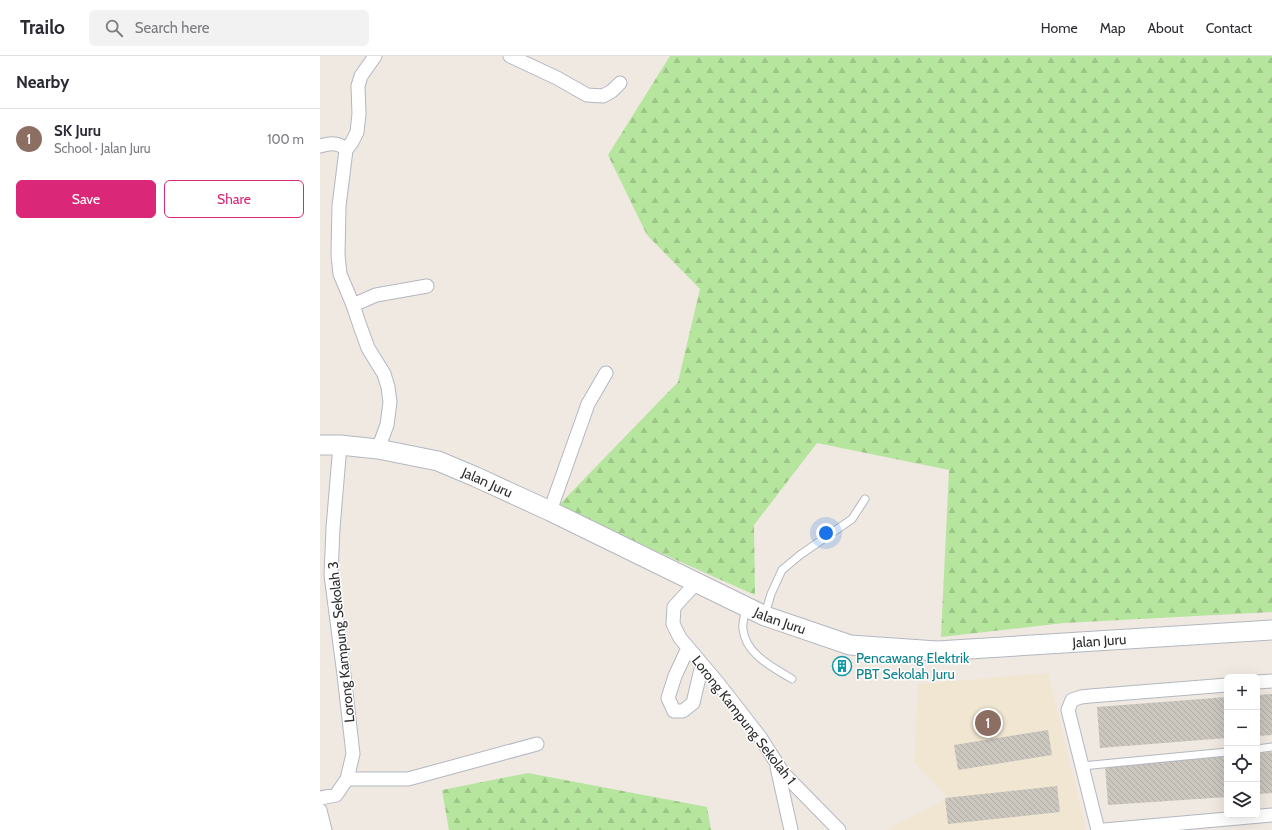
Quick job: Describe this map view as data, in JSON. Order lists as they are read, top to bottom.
{
  "streets": {
    "street": ["Jalan Juru", "Lorong Kampung Sekolah 3", "Lorong Kampung Sekolah 1"]
  },
  "crossings": [
    ["Jalan Juru", "Lorong Kampung Sekolah 3"],
    ["Jalan Juru", "Lorong Kampung Sekolah 1"]
  ],
  "places": {
    "building": ["Pencawang Elektrik PBT Sekolah Juru"]
  },
  "page": {
    "header": "Trailo",
    "search": "Search here",
    "nav": [
      "Home",
      "Map",
      "About",
      "Contact"
    ],
    "heading": "Nearby",
    "list": [
      {
        "mark": "1",
        "name": "SK Juru",
        "note": "School · Jalan Juru",
        "value": "100 m"
      }
    ],
    "buttons": ["Save", "Share"],
    "map_buttons": ["+", "−"],
    "pins": "1"
  }
}
